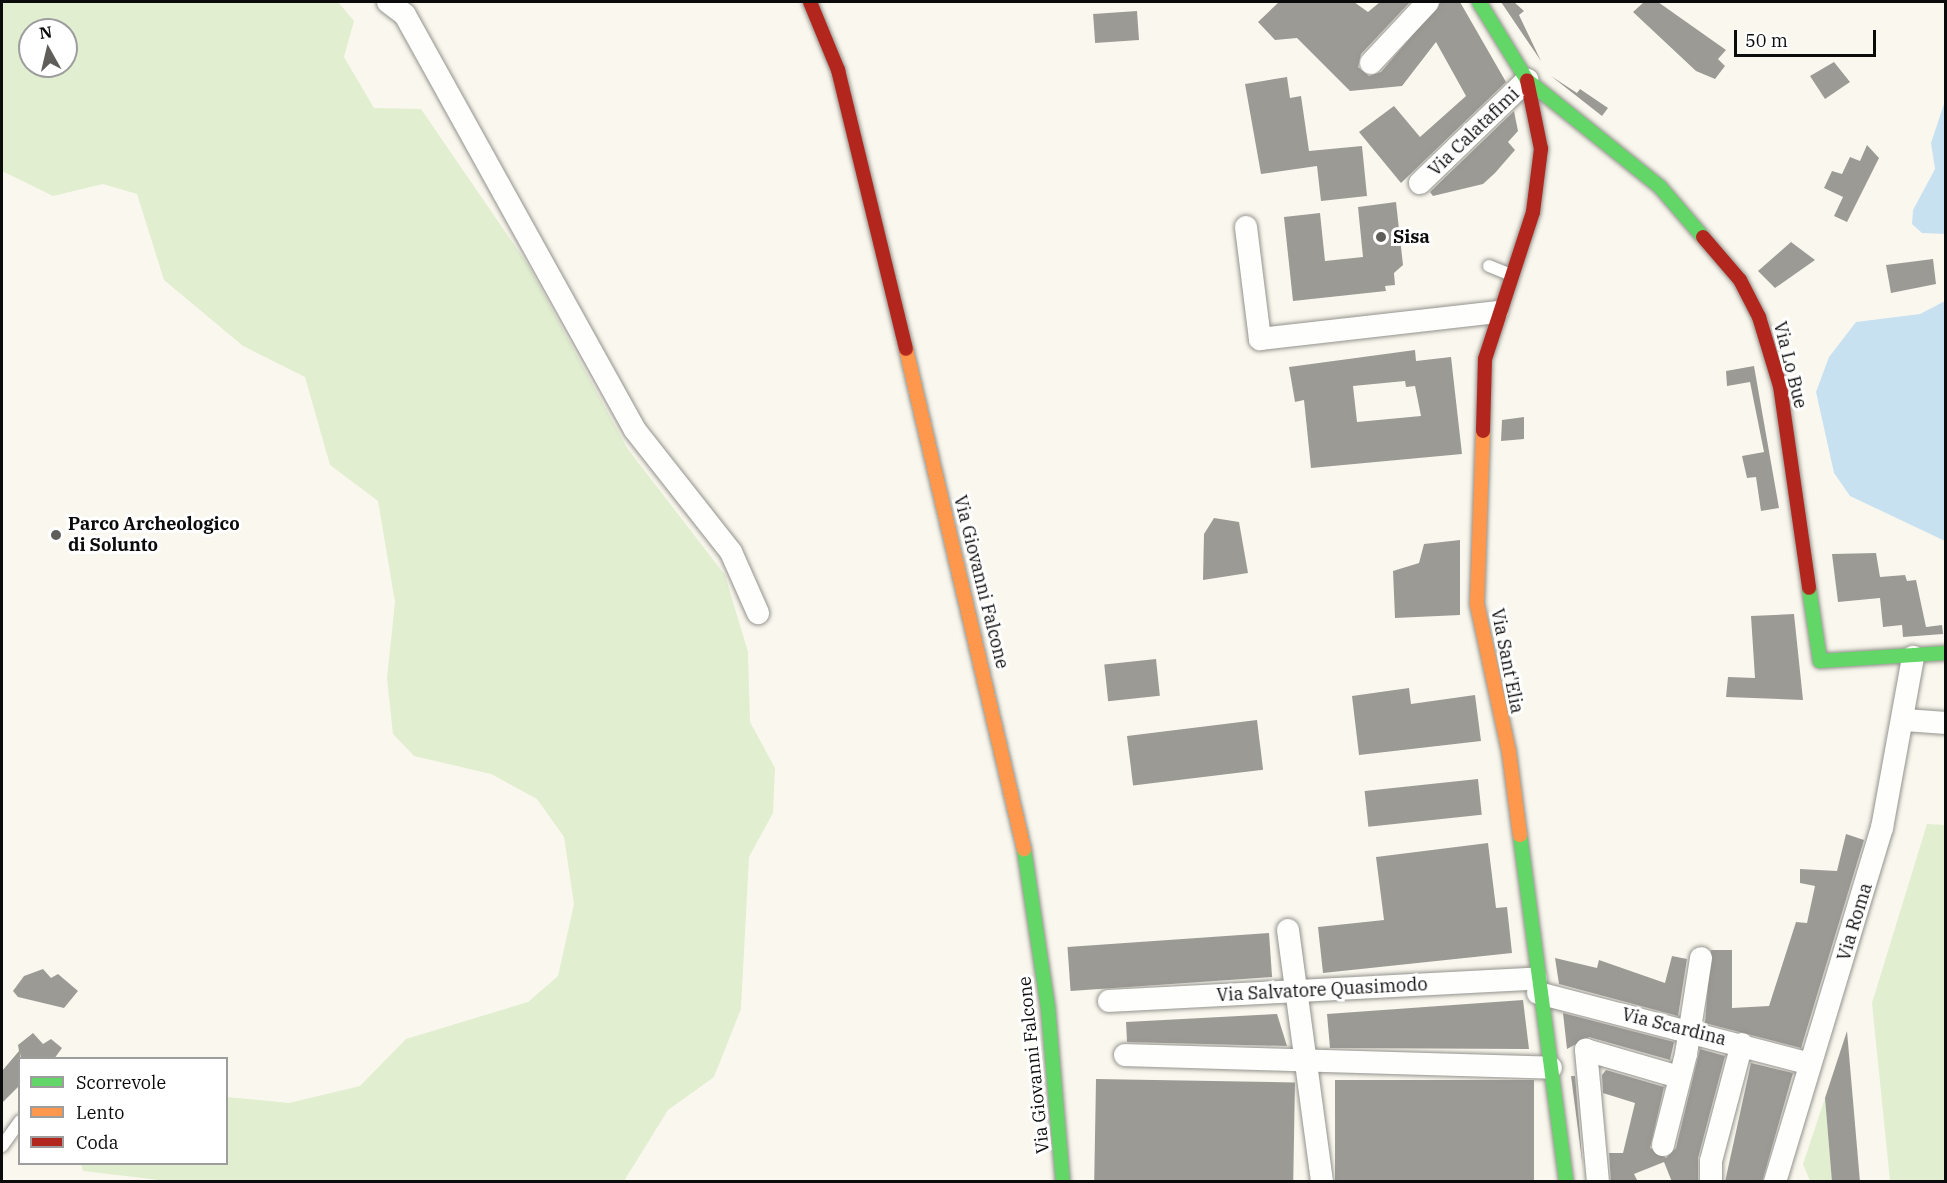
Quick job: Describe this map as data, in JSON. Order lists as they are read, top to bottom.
{
  "streets": {
    "street": [
      "Via Calatafimi",
      "Via Lo Bue",
      "Via Giovanni Falcone",
      "Via Sant'Elia",
      "Via Roma",
      "Via Salvatore Quasimodo",
      "Via Scardina"
    ]
  },
  "crossings": [
    ["Via Calatafimi", "Via Lo Bue"],
    ["Via Calatafimi", "Via Sant'Elia"],
    ["Via Lo Bue", "Via Sant'Elia"],
    ["Via Lo Bue", "Via Roma"],
    ["Via Sant'Elia", "Via Salvatore Quasimodo"],
    ["Via Sant'Elia", "Via Scardina"],
    ["Via Roma", "Via Scardina"],
    ["Via Salvatore Quasimodo", "Via Scardina"]
  ],
  "places": ["Sisa", "Parco Archeologico di Solunto"],
  "legend": ["Scorrevole", "Lento", "Coda"],
  "scale_bar": "50 m",
  "north": "top"
}
